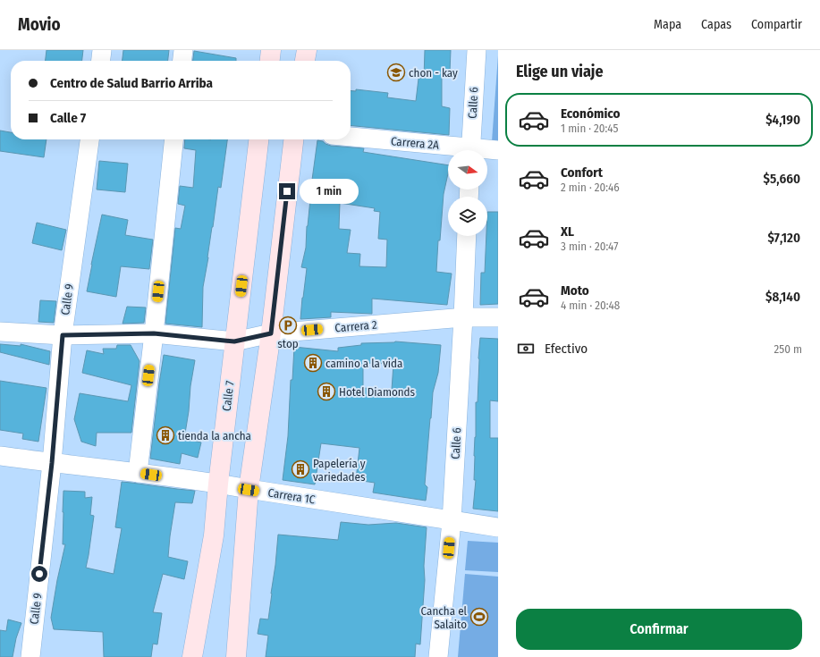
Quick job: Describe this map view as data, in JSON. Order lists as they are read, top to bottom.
{
  "streets": {
    "street": [
      "Calle 6",
      "Carrera 2A",
      "Calle 9",
      "Carrera 2",
      "Calle 7",
      "Carrera 1C"
    ]
  },
  "crossings": [
    ["Calle 6", "Carrera 2"],
    ["Calle 6", "Carrera 1C"],
    ["Calle 9", "Carrera 2"],
    ["Calle 9", "Carrera 1C"],
    ["Carrera 2", "Calle 7"],
    ["Calle 7", "Carrera 1C"]
  ],
  "places": {
    "school or university": ["chon - kay"],
    "parking": ["stop"],
    "building": [
      "camino a la vida",
      "Hotel Diamonds",
      "tienda la ancha",
      "Papelería y variedades"
    ],
    "sports": ["Cancha el Salaito"]
  },
  "north": "right",
  "page": {
    "header": "Movio",
    "nav": ["Mapa", "Capas", "Compartir"],
    "heading": "Elige un viaje",
    "banner": ["Centro de Salud Barrio Arriba", "Calle 7"],
    "list": [
      {
        "name": "Económico",
        "note": "1 min · 20:45",
        "value": "$4,190"
      },
      {
        "name": "Confort",
        "note": "2 min · 20:46",
        "value": "$5,660"
      },
      {
        "name": "XL",
        "note": "3 min · 20:47",
        "value": "$7,120"
      },
      {
        "name": "Moto",
        "note": "4 min · 20:48",
        "value": "$8,140"
      }
    ],
    "bubble": "1 min",
    "pay": ["Efectivo", "250 m"],
    "buttons": "Confirmar"
  }
}
